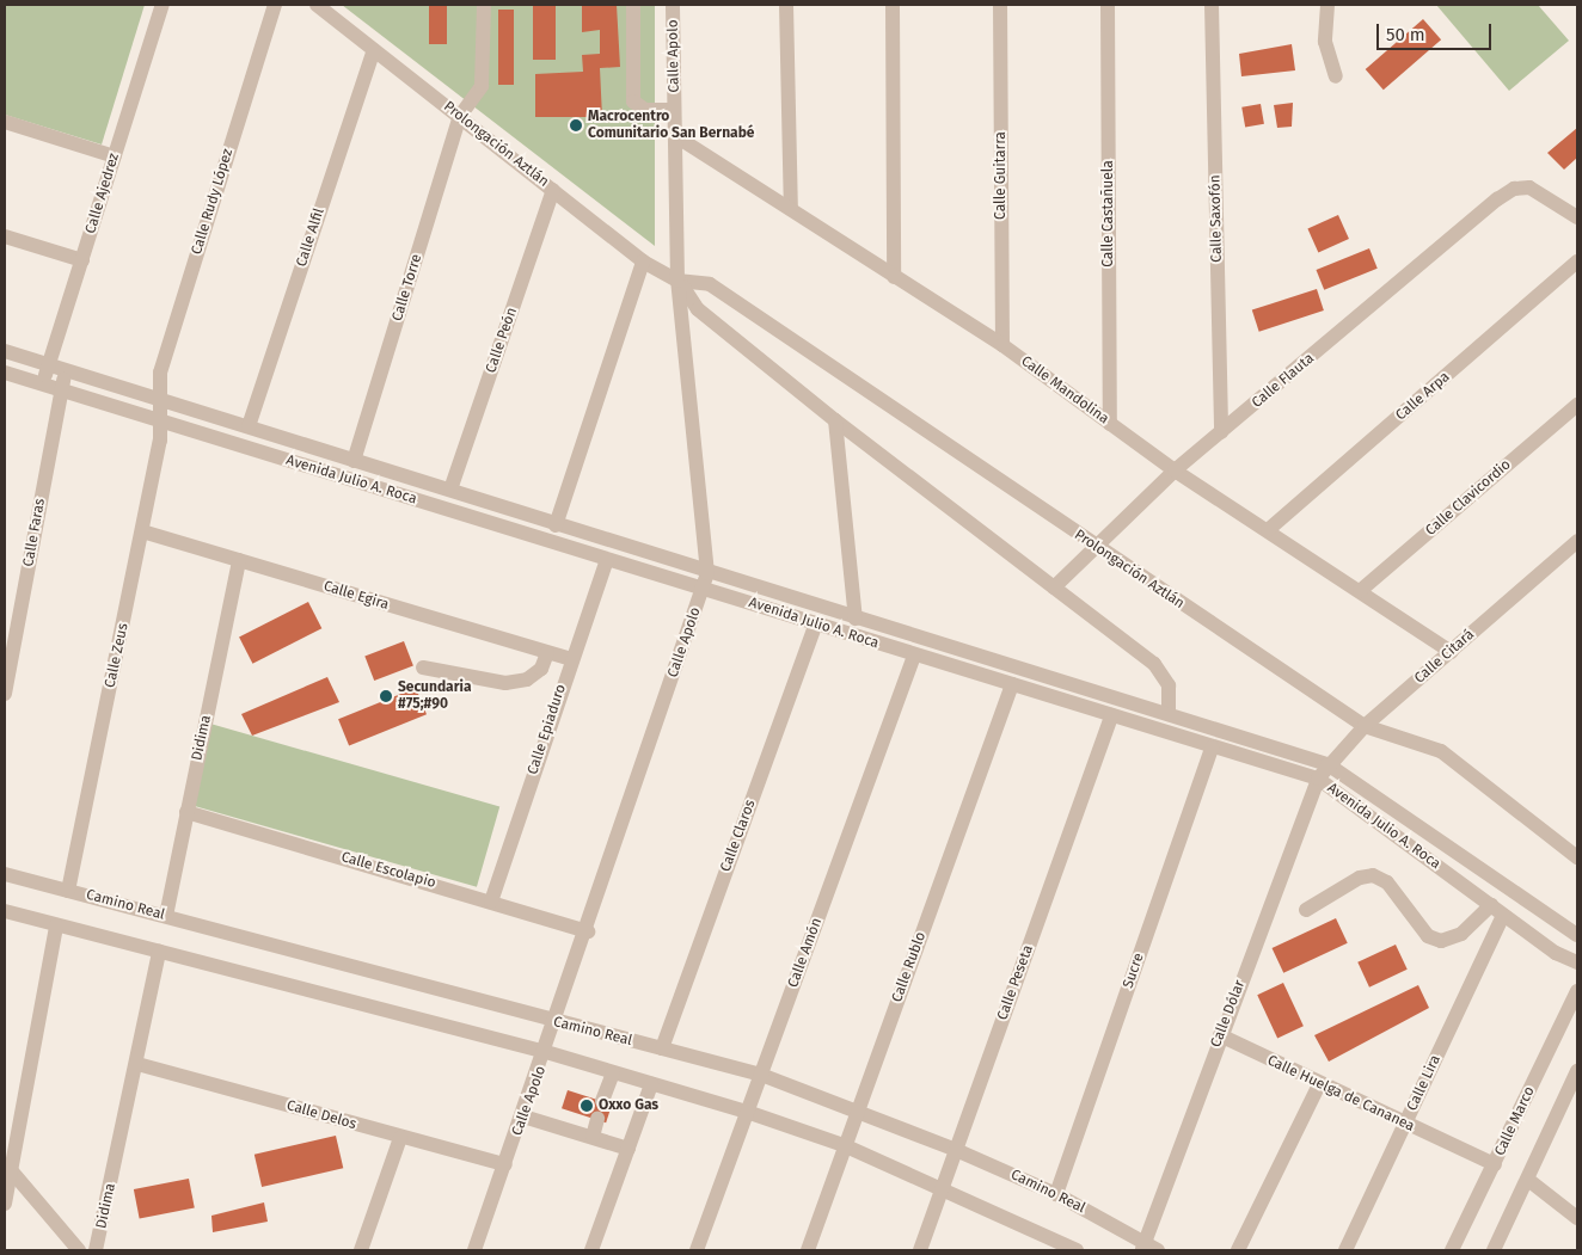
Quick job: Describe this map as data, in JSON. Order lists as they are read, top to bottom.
{
  "streets": {
    "street": [
      "Calle Apolo",
      "Prolongación Aztlán",
      "Calle Guitarra",
      "Calle Ajedrez",
      "Calle Rudy López",
      "Calle Castañuela",
      "Calle Saxofón",
      "Calle Alfil",
      "Calle Torre",
      "Calle Peón",
      "Calle Flauta",
      "Calle Mandolina",
      "Calle Arpa",
      "Avenida Julio A. Roca",
      "Calle Clavicordio",
      "Calle Faras",
      "Calle Egira",
      "Calle Zeus",
      "Calle Citará",
      "Calle Epiaduro",
      "Didima",
      "Calle Claros",
      "Calle Escolapio",
      "Camino Real",
      "Calle Amón",
      "Calle Rublo",
      "Sucre",
      "Calle Peseta",
      "Calle Dólar",
      "Calle Lira",
      "Calle Huelga de Cananea",
      "Calle Delos",
      "Calle Marco"
    ]
  },
  "crossings": [
    ["Calle Apolo", "Prolongación Aztlán"],
    ["Calle Apolo", "Calle Mandolina"],
    ["Calle Apolo", "Avenida Julio A. Roca"],
    ["Calle Apolo", "Calle Escolapio"],
    ["Calle Apolo", "Camino Real"],
    ["Calle Apolo", "Calle Delos"],
    ["Prolongación Aztlán", "Calle Alfil"],
    ["Prolongación Aztlán", "Calle Torre"],
    ["Prolongación Aztlán", "Calle Peón"],
    ["Prolongación Aztlán", "Calle Flauta"],
    ["Prolongación Aztlán", "Calle Citará"],
    ["Calle Guitarra", "Calle Mandolina"],
    ["Calle Ajedrez", "Avenida Julio A. Roca"],
    ["Calle Rudy López", "Avenida Julio A. Roca"],
    ["Calle Rudy López", "Calle Zeus"],
    ["Calle Castañuela", "Calle Mandolina"],
    ["Calle Saxofón", "Calle Flauta"],
    ["Calle Alfil", "Avenida Julio A. Roca"],
    ["Calle Torre", "Avenida Julio A. Roca"],
    ["Calle Peón", "Avenida Julio A. Roca"],
    ["Calle Flauta", "Calle Mandolina"],
    ["Calle Mandolina", "Calle Arpa"],
    ["Calle Mandolina", "Calle Clavicordio"],
    ["Calle Mandolina", "Calle Citará"],
    ["Avenida Julio A. Roca", "Calle Faras"],
    ["Avenida Julio A. Roca", "Calle Zeus"],
    ["Avenida Julio A. Roca", "Calle Citará"],
    ["Avenida Julio A. Roca", "Calle Epiaduro"],
    ["Avenida Julio A. Roca", "Calle Claros"],
    ["Avenida Julio A. Roca", "Calle Amón"],
    ["Avenida Julio A. Roca", "Calle Rublo"],
    ["Avenida Julio A. Roca", "Sucre"],
    ["Avenida Julio A. Roca", "Calle Peseta"],
    ["Avenida Julio A. Roca", "Calle Dólar"],
    ["Avenida Julio A. Roca", "Calle Lira"],
    ["Calle Egira", "Calle Zeus"],
    ["Calle Egira", "Calle Epiaduro"],
    ["Calle Egira", "Didima"],
    ["Calle Zeus", "Camino Real"],
    ["Calle Citará", "Calle Dólar"],
    ["Calle Epiaduro", "Calle Escolapio"],
    ["Didima", "Calle Escolapio"],
    ["Didima", "Camino Real"],
    ["Didima", "Calle Delos"],
    ["Calle Claros", "Camino Real"],
    ["Camino Real", "Calle Amón"],
    ["Camino Real", "Calle Rublo"],
    ["Camino Real", "Sucre"],
    ["Camino Real", "Calle Peseta"],
    ["Camino Real", "Calle Dólar"],
    ["Calle Dólar", "Calle Huelga de Cananea"],
    ["Calle Lira", "Calle Huelga de Cananea"],
    ["Calle Huelga de Cananea", "Calle Marco"]
  ],
  "places": ["Macrocentro Comunitario San Bernabé", "Secundaria #75;#90", "Oxxo Gas"],
  "scale_bar": "50 m"
}
